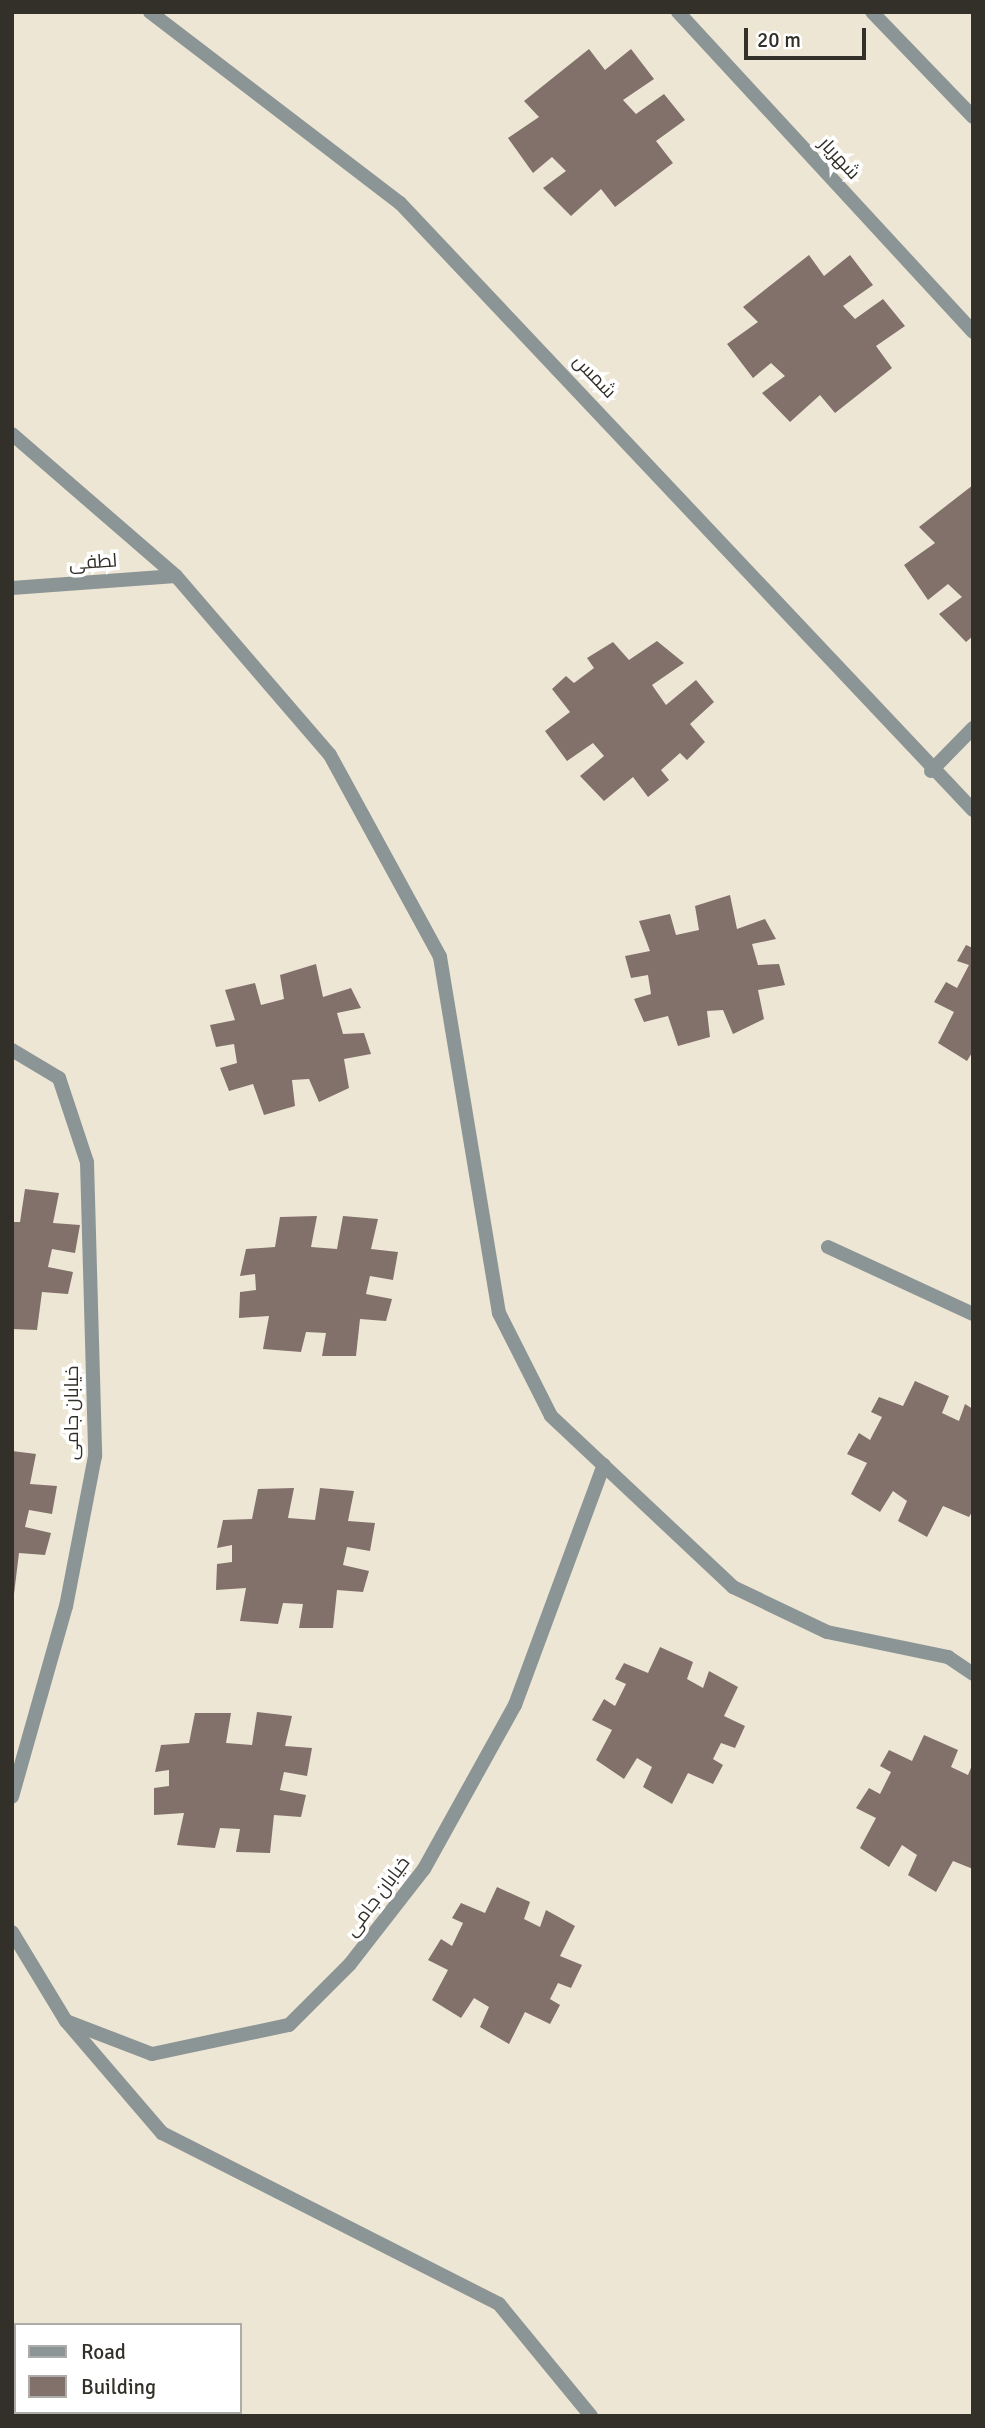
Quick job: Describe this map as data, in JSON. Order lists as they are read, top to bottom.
{
  "streets": {
    "street": [
      "شهریار",
      "شمس",
      "لطفی",
      "خیابان جامی"
    ]
  },
  "legend": ["Road", "Building"],
  "scale_bar": "20 m"
}
